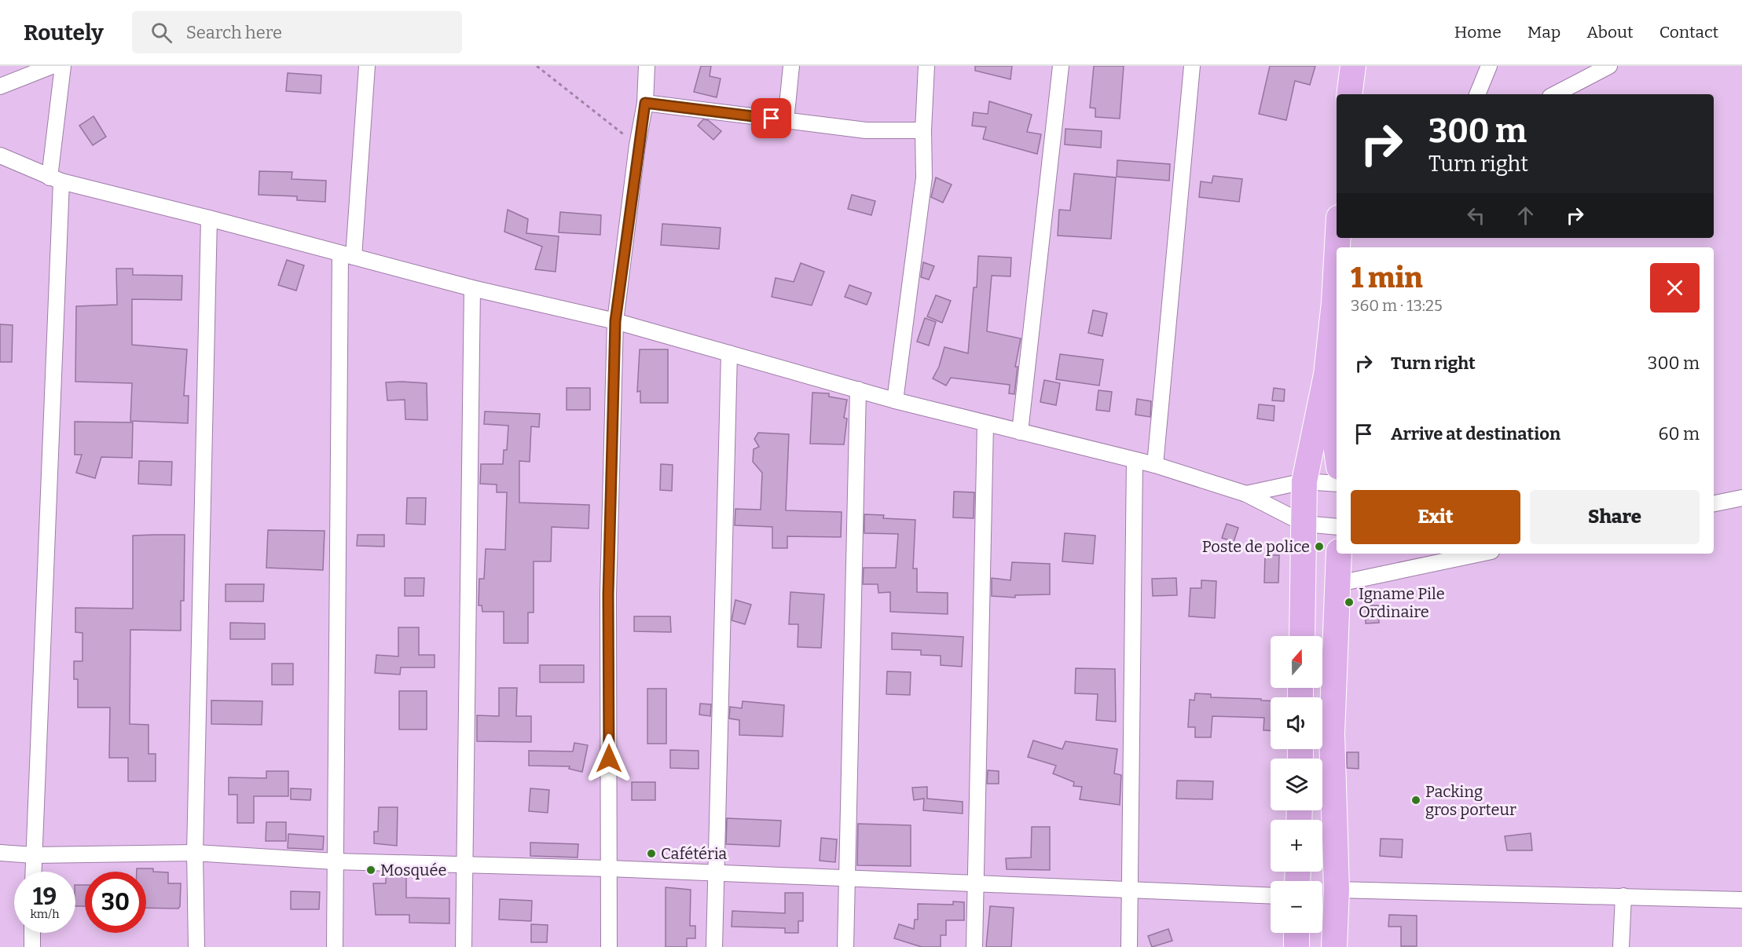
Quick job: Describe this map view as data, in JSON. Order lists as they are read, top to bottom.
{
  "places": [
    "Poste de police",
    "Igname Pile Ordinaire",
    "Packing gros porteur",
    "Cafétéria",
    "Mosquée"
  ],
  "north": "top",
  "page": {
    "header": "Routely",
    "search": "Search here",
    "nav": [
      "Home",
      "Map",
      "About",
      "Contact"
    ],
    "turn": ["300 m", "Turn right"],
    "heading": ["1 min", "360 m · 13:25"],
    "list": [
      {
        "name": "Turn right",
        "value": "300 m"
      },
      {
        "name": "Arrive at destination",
        "value": "60 m"
      }
    ],
    "buttons": ["Exit", "Share"],
    "map_buttons": ["+", "−"],
    "speed": "19 km/h",
    "limit": "30"
  }
}
